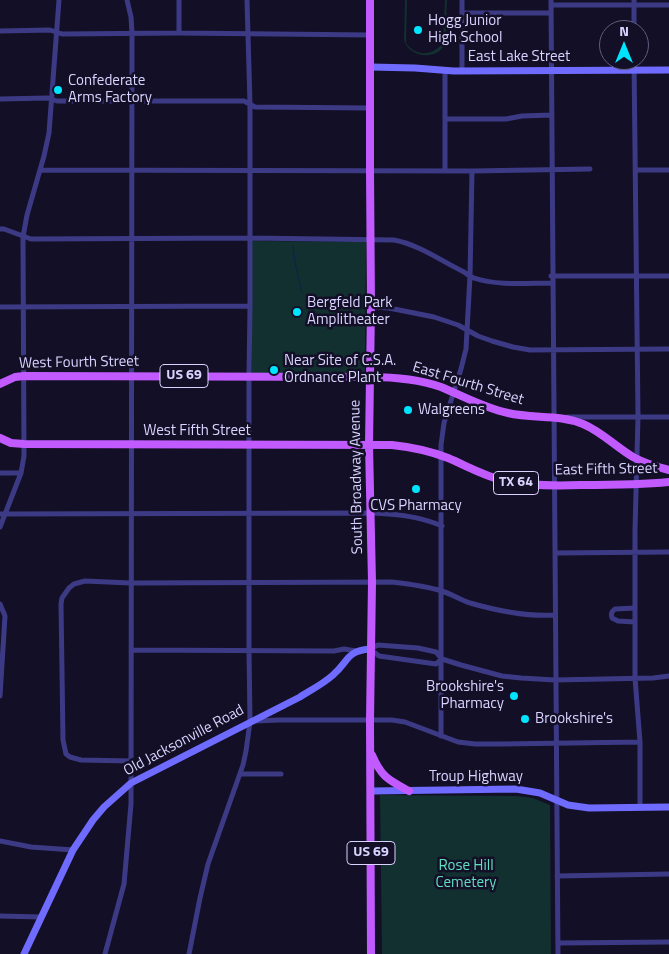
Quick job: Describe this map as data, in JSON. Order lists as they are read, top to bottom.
{
  "streets": {
    "main road": [
      "East Lake Street",
      "West Fourth Street",
      "US 69",
      "East Fourth Street",
      "West Fifth Street",
      "East Fifth Street",
      "South Broadway Avenue",
      "TX 64",
      "Old Jacksonville Road",
      "Troup Highway"
    ]
  },
  "crossings": [
    ["East Lake Street", "South Broadway Avenue"],
    ["West Fourth Street", "East Fourth Street"],
    ["West Fourth Street", "South Broadway Avenue"],
    ["East Fourth Street", "East Fifth Street"],
    ["East Fourth Street", "South Broadway Avenue"],
    ["West Fifth Street", "East Fifth Street"],
    ["West Fifth Street", "South Broadway Avenue"],
    ["East Fifth Street", "South Broadway Avenue"],
    ["South Broadway Avenue", "Troup Highway"]
  ],
  "parks": ["Rose Hill Cemetery"],
  "places": [
    "Hogg Junior High School",
    "Confederate Arms Factory",
    "Bergfeld Park Amplitheater",
    "Near Site of C.S.A. Ordnance Plant",
    "Walgreens",
    "CVS Pharmacy",
    "Brookshire's Pharmacy",
    "Brookshire's"
  ],
  "north": "top"
}
